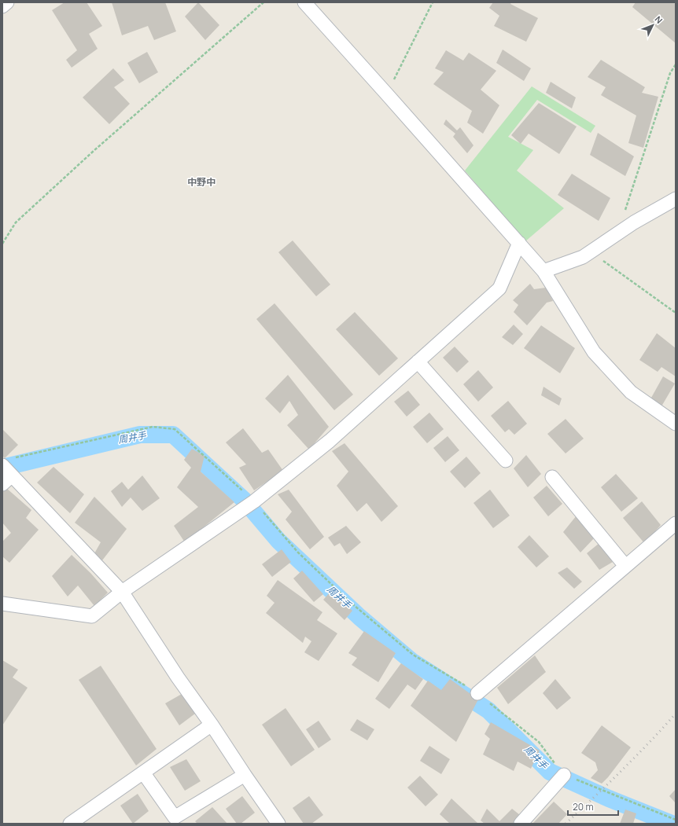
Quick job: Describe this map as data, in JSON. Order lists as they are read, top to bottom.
{
  "districts": ["中野中"],
  "water": ["周井手"],
  "scale_bar": "20 m",
  "north": "top right"
}
